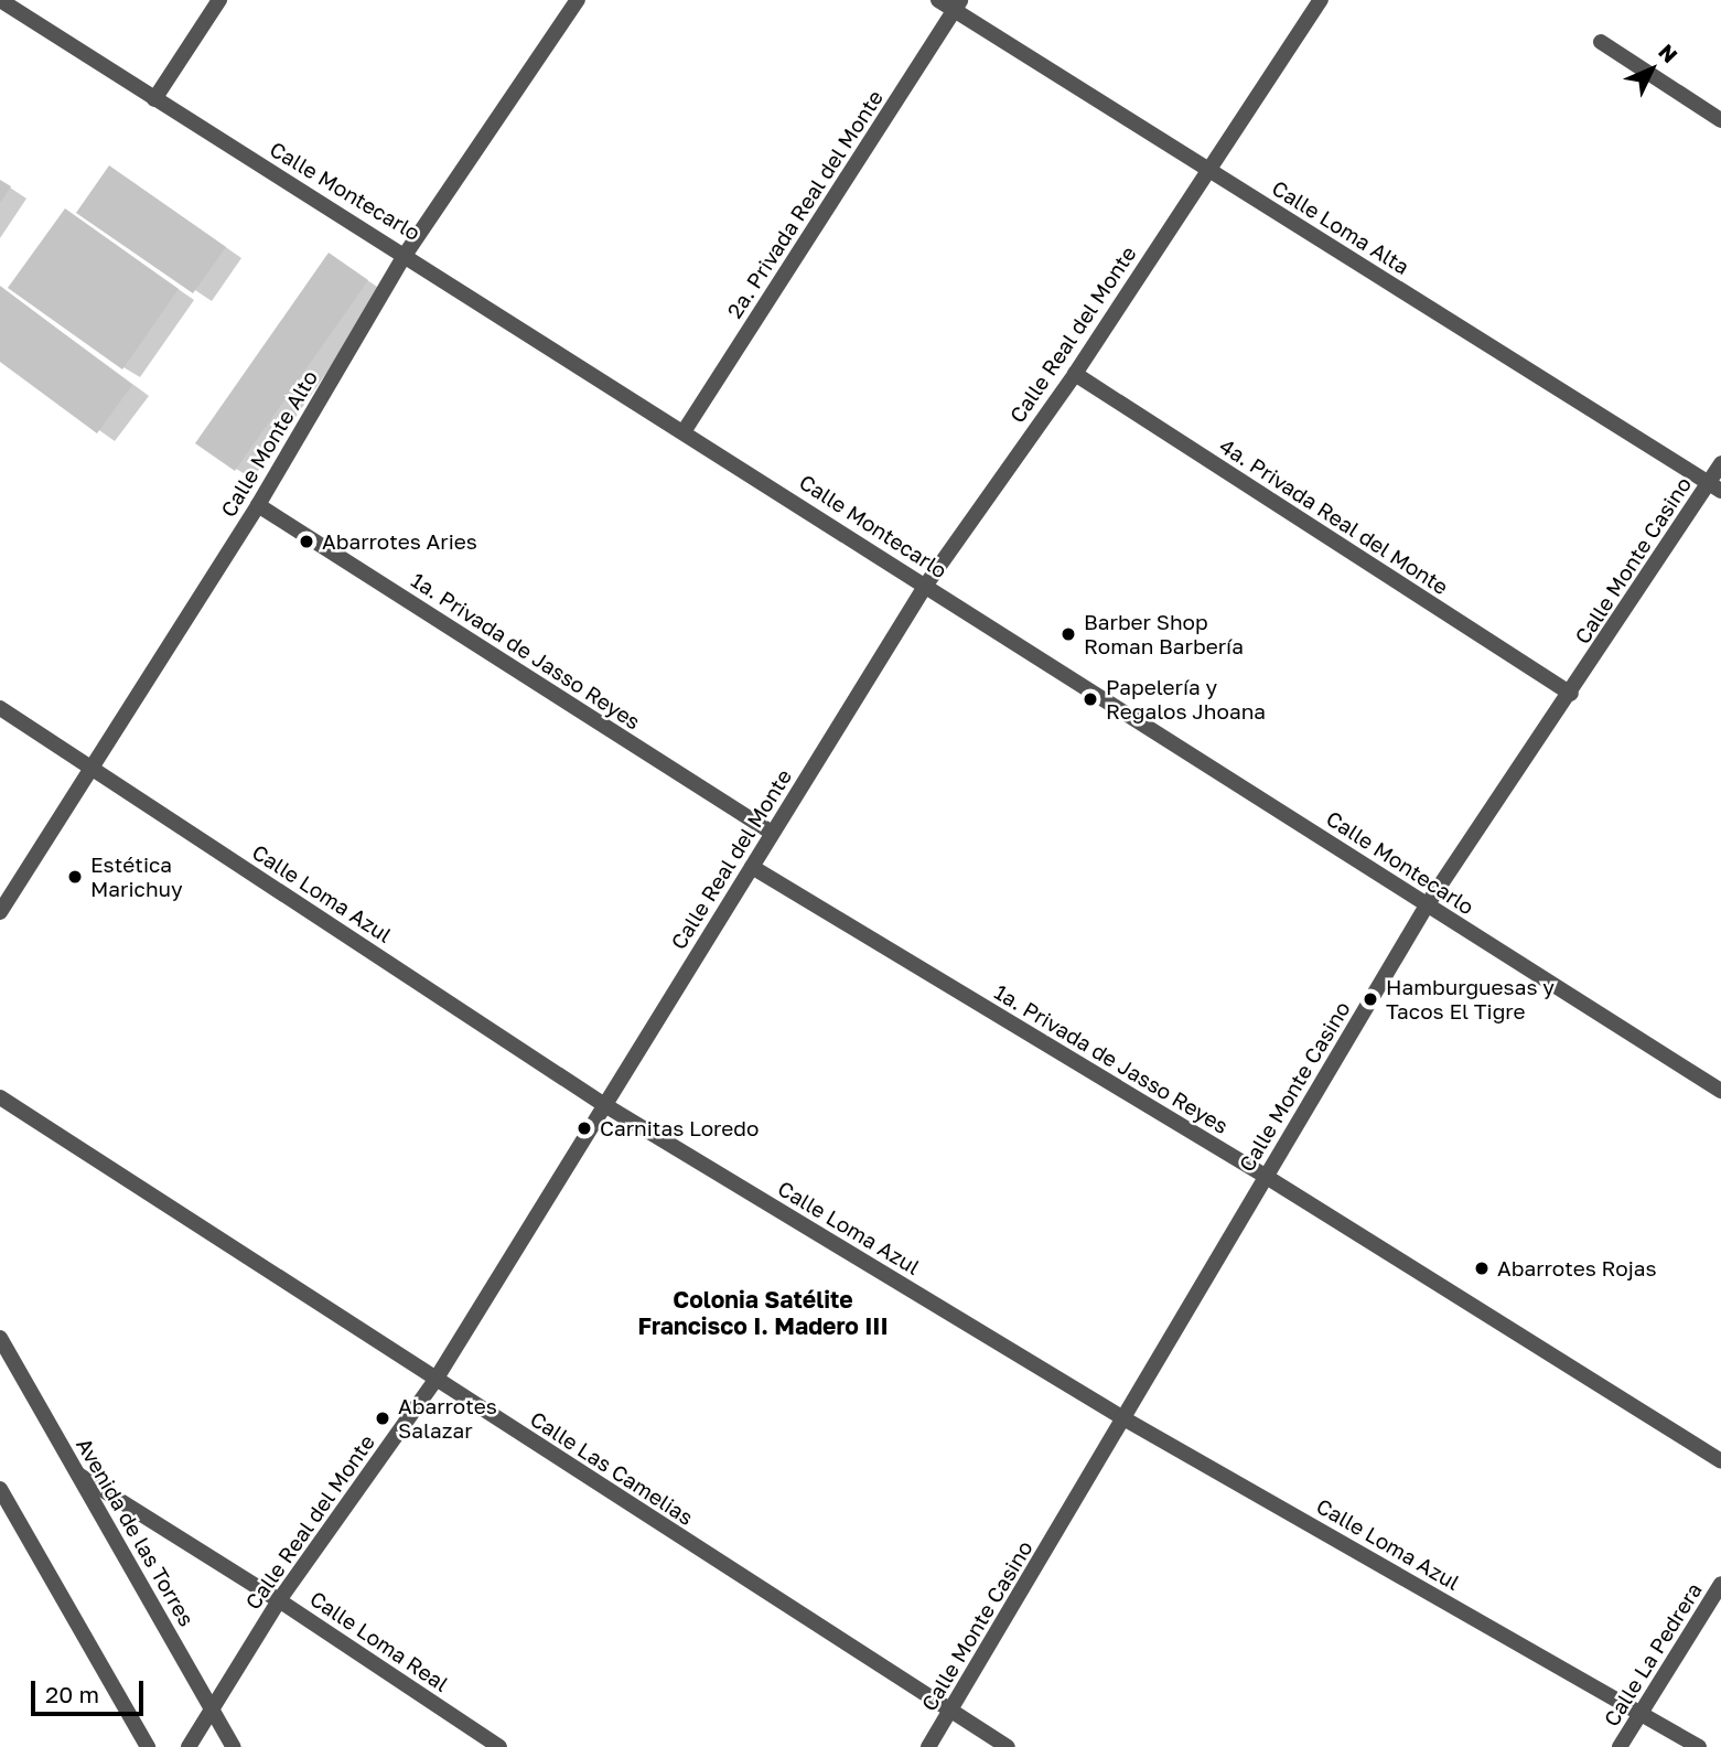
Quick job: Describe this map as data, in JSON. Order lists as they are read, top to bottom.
{
  "streets": {
    "street": [
      "Calle Montecarlo",
      "2a. Privada Real del Monte",
      "Calle Loma Alta",
      "Calle Real del Monte",
      "Calle Monte Alto",
      "4a. Privada Real del Monte",
      "Calle Monte Casino",
      "1a. Privada de Jasso Reyes",
      "Calle Loma Azul",
      "Calle Las Camelias",
      "Avenida de las Torres",
      "Calle Loma Real",
      "Calle La Pedrera"
    ]
  },
  "crossings": [
    ["Calle Montecarlo", "2a. Privada Real del Monte"],
    ["Calle Montecarlo", "Calle Real del Monte"],
    ["Calle Montecarlo", "Calle Monte Alto"],
    ["Calle Montecarlo", "Calle Monte Casino"],
    ["2a. Privada Real del Monte", "Calle Loma Alta"],
    ["Calle Loma Alta", "Calle Real del Monte"],
    ["Calle Loma Alta", "Calle Monte Casino"],
    ["Calle Real del Monte", "4a. Privada Real del Monte"],
    ["Calle Real del Monte", "1a. Privada de Jasso Reyes"],
    ["Calle Real del Monte", "Calle Loma Azul"],
    ["Calle Real del Monte", "Calle Las Camelias"],
    ["Calle Real del Monte", "Avenida de las Torres"],
    ["Calle Real del Monte", "Calle Loma Real"],
    ["Calle Monte Alto", "1a. Privada de Jasso Reyes"],
    ["Calle Monte Alto", "Calle Loma Azul"],
    ["4a. Privada Real del Monte", "Calle Monte Casino"],
    ["Calle Monte Casino", "1a. Privada de Jasso Reyes"],
    ["Calle Monte Casino", "Calle Loma Azul"],
    ["Calle Monte Casino", "Calle Las Camelias"],
    ["Calle Loma Azul", "Calle La Pedrera"],
    ["Avenida de las Torres", "Calle Loma Real"]
  ],
  "districts": ["Colonia Satélite Francisco I. Madero III"],
  "places": [
    "Abarrotes Aries",
    "Barber Shop Roman Barbería",
    "Papelería y Regalos Jhoana",
    "Estética Marichuy",
    "Hamburguesas y Tacos El Tigre",
    "Carnitas Loredo",
    "Abarrotes Rojas",
    "Abarrotes Salazar"
  ],
  "scale_bar": "20 m",
  "north": "top right"
}
